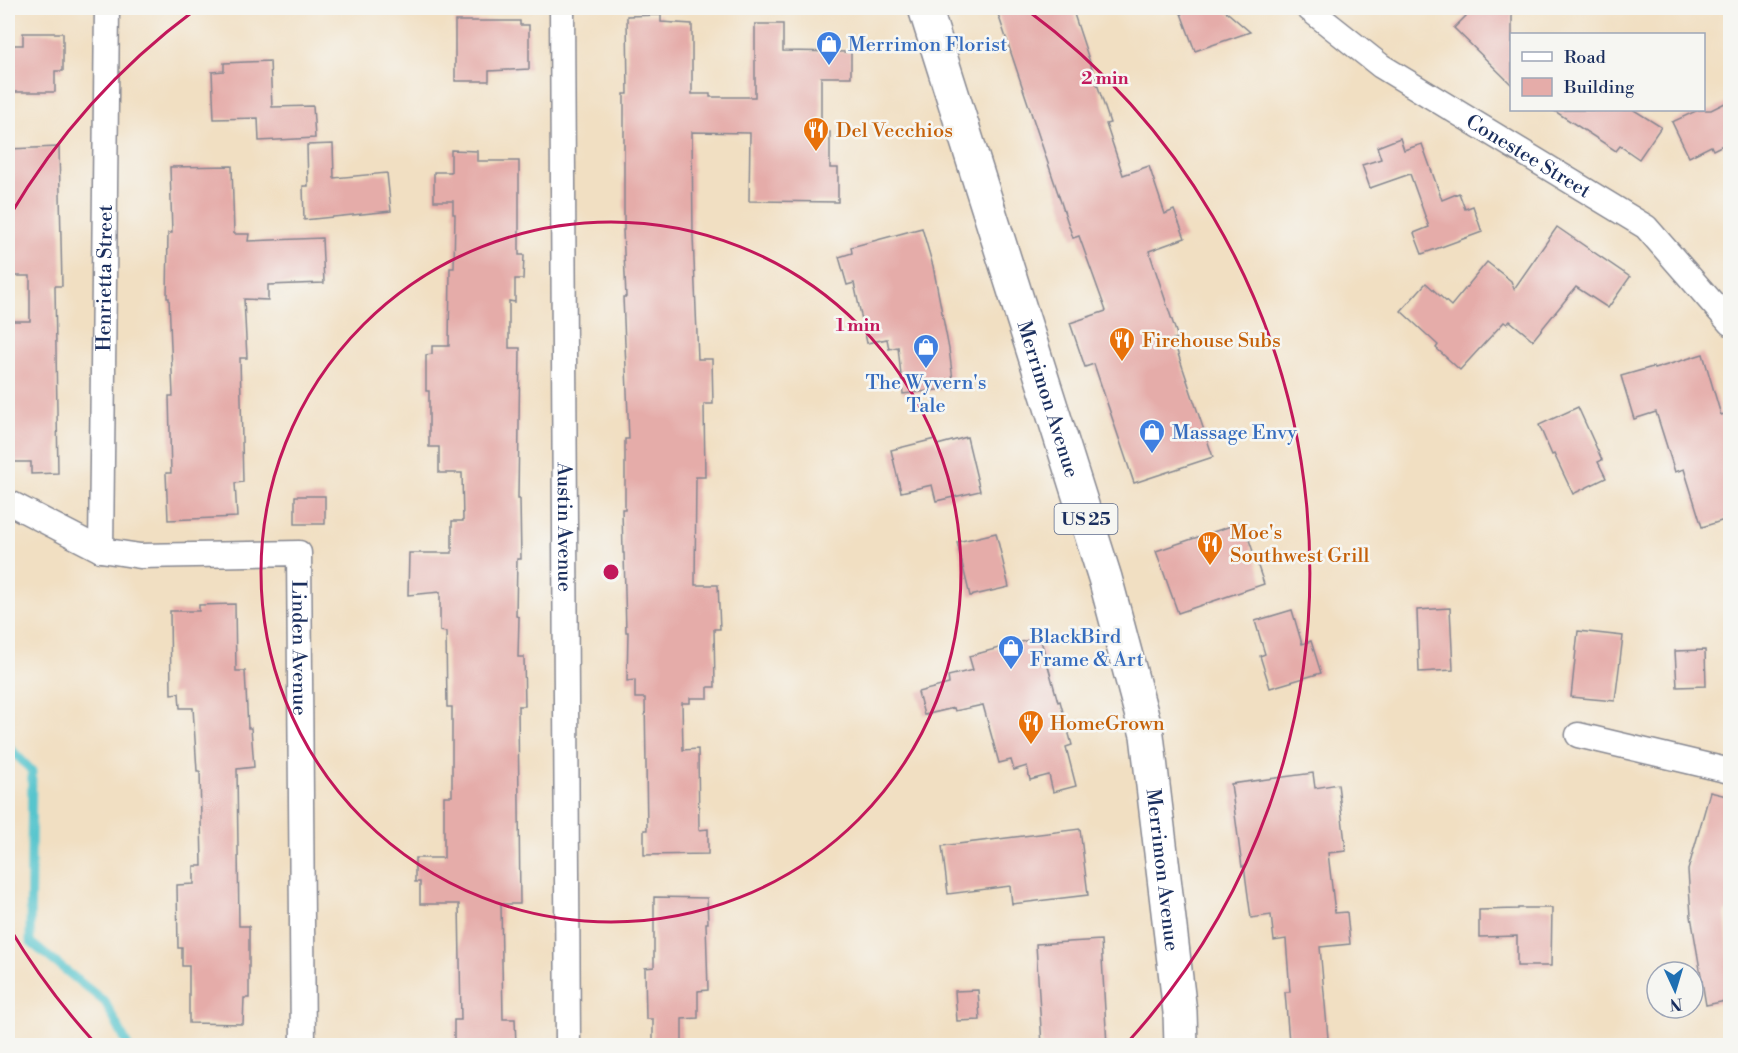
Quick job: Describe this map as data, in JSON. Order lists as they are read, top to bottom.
{
  "streets": {
    "main road": ["Merrimon Avenue", "US 25"],
    "street": [
      "Conestee Street",
      "Henrietta Street",
      "Austin Avenue",
      "Linden Avenue"
    ]
  },
  "crossings": [
    ["Henrietta Street", "Linden Avenue"]
  ],
  "places": {
    "shop": [
      "Merrimon Florist",
      "The Wyvern's Tale",
      "Massage Envy",
      "BlackBird Frame & Art"
    ],
    "restaurant": [
      "Del Vecchios",
      "Firehouse Subs",
      "Moe's Southwest Grill",
      "HomeGrown"
    ]
  },
  "legend": ["Road", "Building"],
  "north": "bottom",
  "rings": ["2 min", "1 min"]
}
